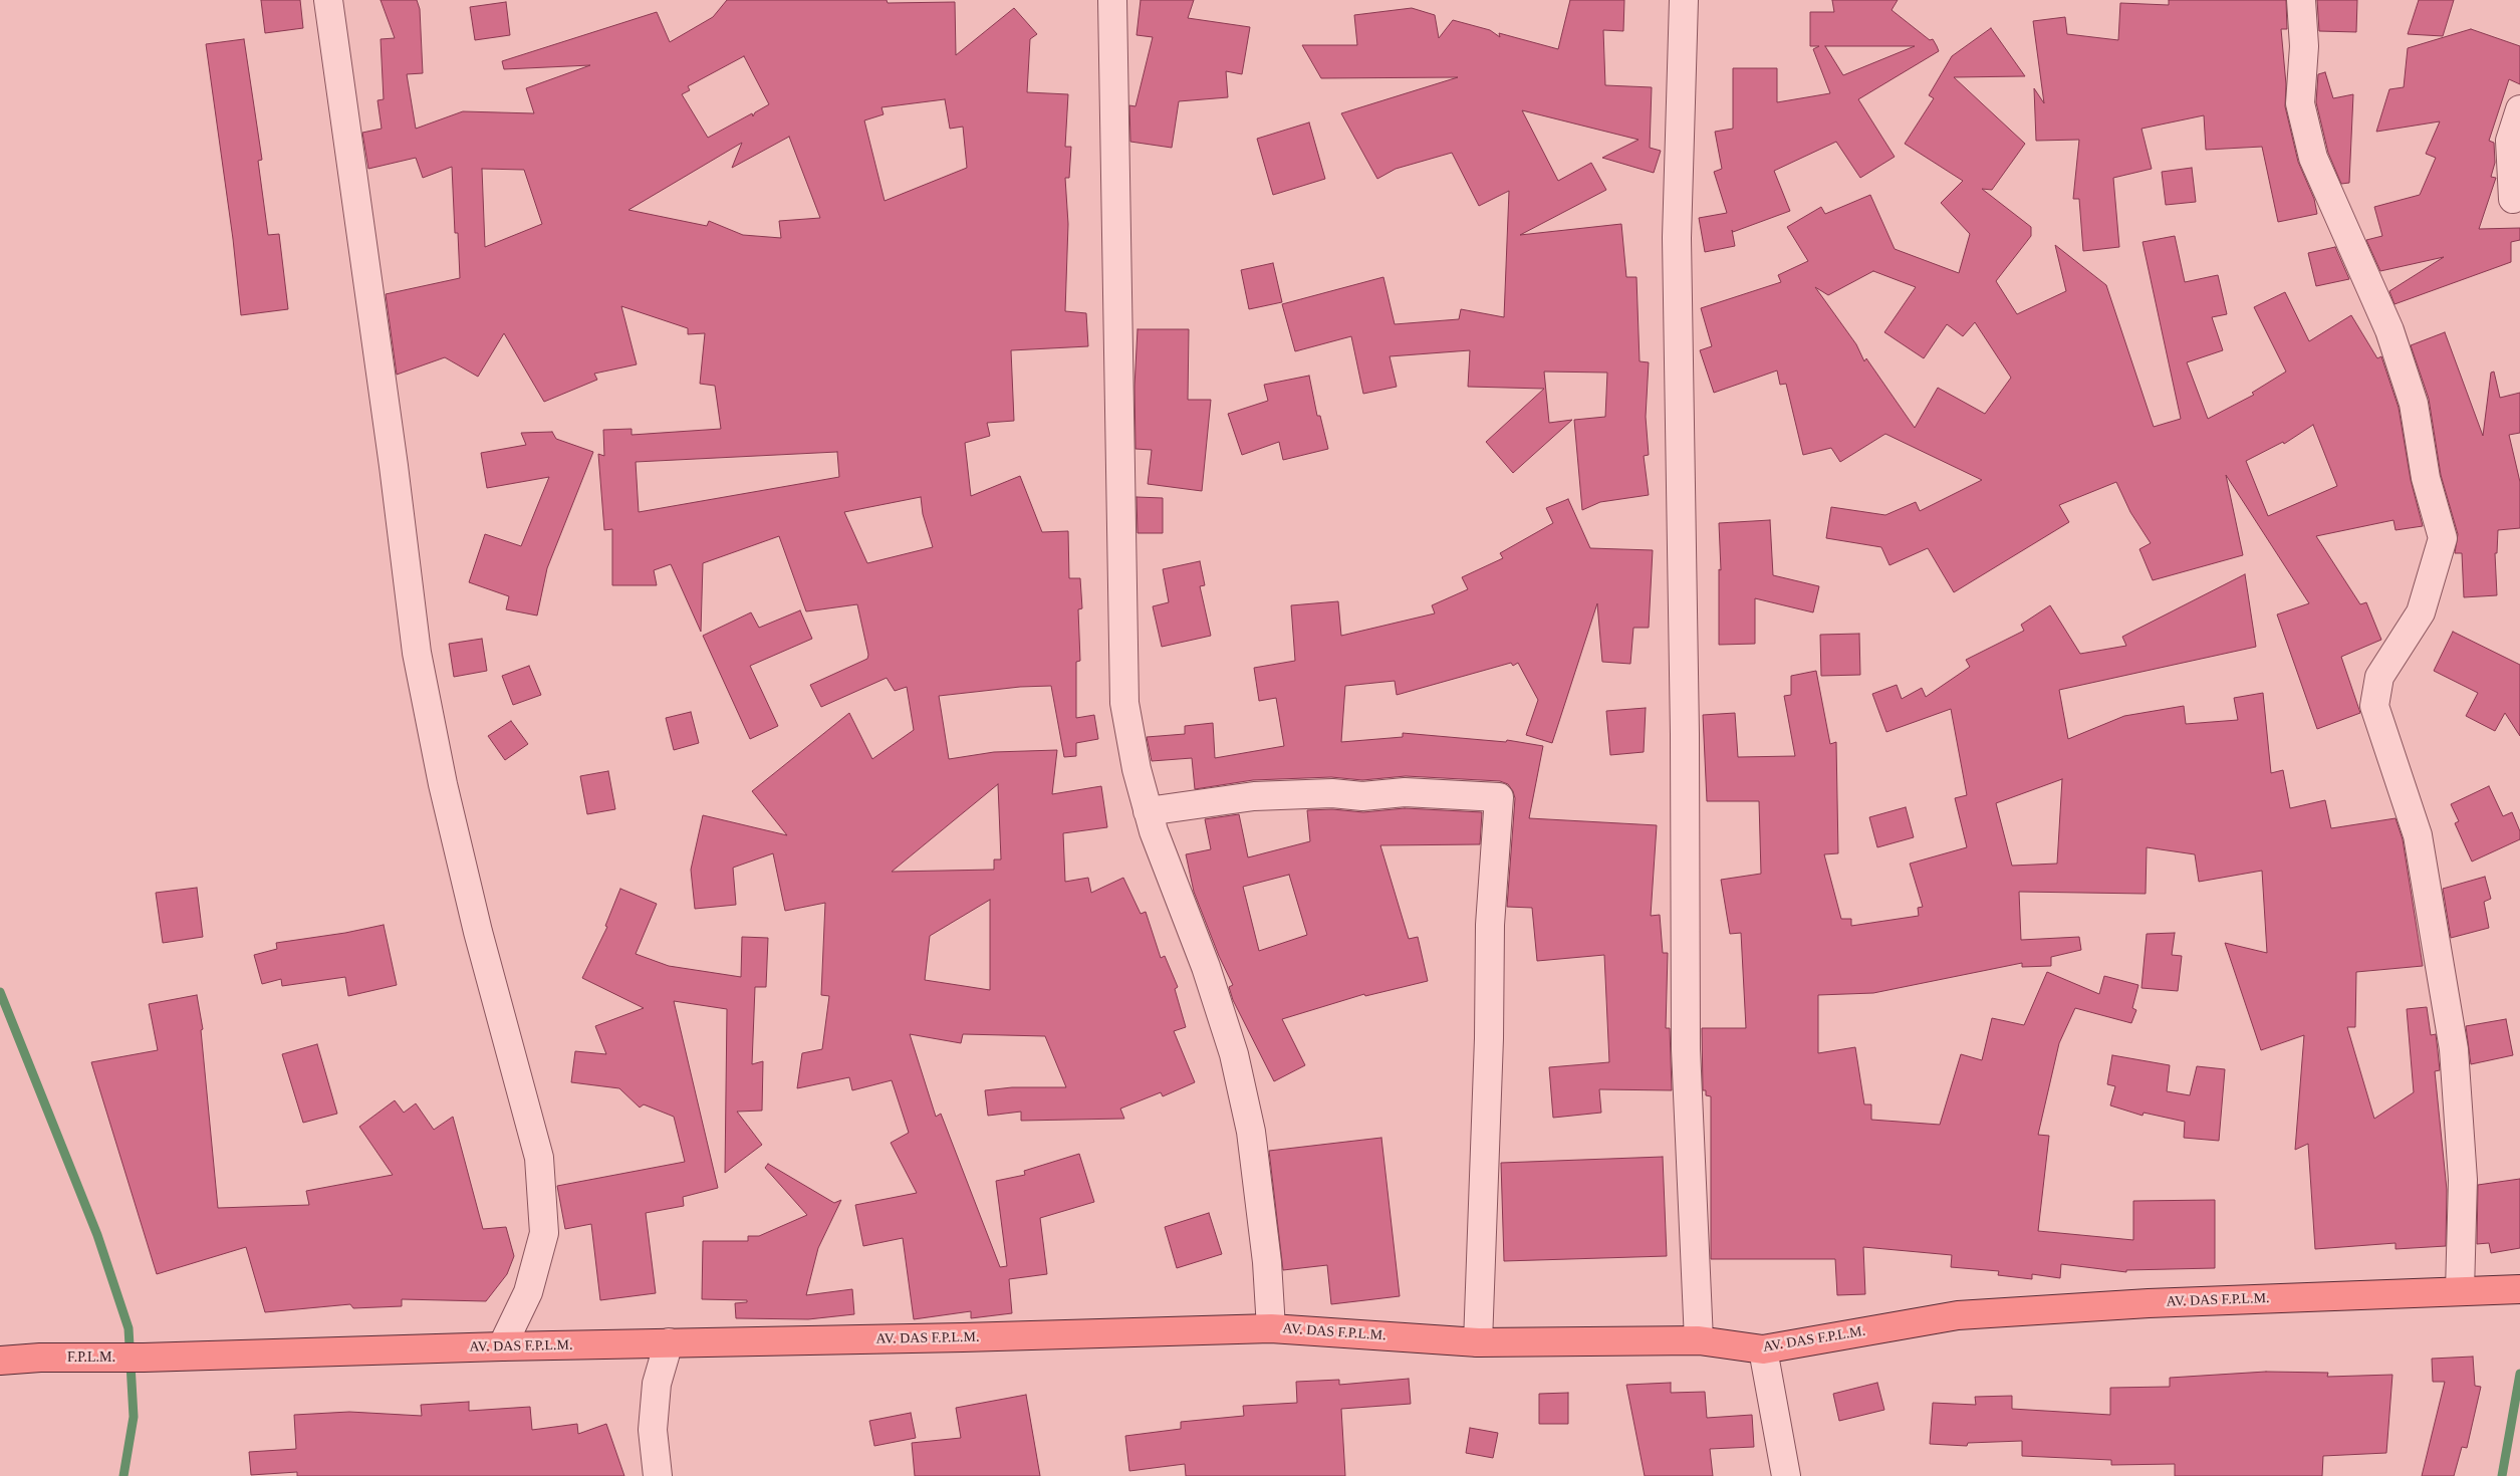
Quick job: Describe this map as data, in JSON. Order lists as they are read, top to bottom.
{
  "streets": {
    "main road": ["AV. DAS F.P.L.M.", "F.P.L.M."]
  },
  "crossings": [
    ["AV. DAS F.P.L.M.", "F.P.L.M."]
  ]
}
